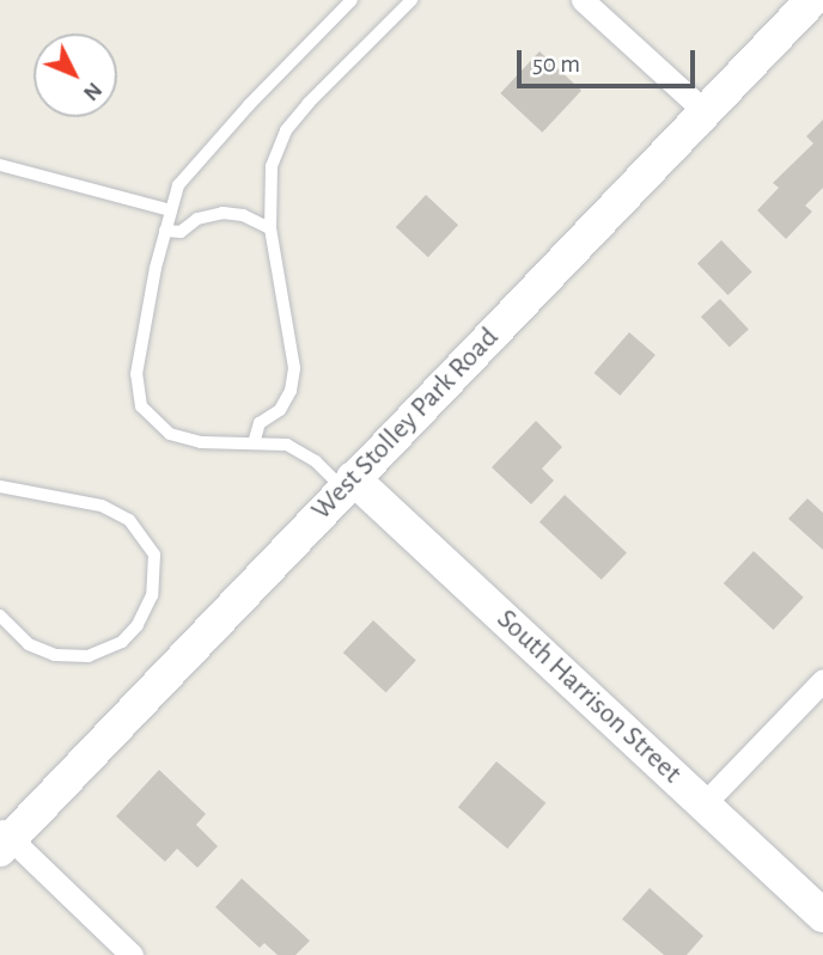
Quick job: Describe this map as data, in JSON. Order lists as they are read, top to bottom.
{
  "streets": {
    "main road": ["West Stolley Park Road", "South Harrison Street"]
  },
  "crossings": [
    ["West Stolley Park Road", "South Harrison Street"]
  ],
  "scale_bar": "50 m",
  "north": "bottom right"
}
